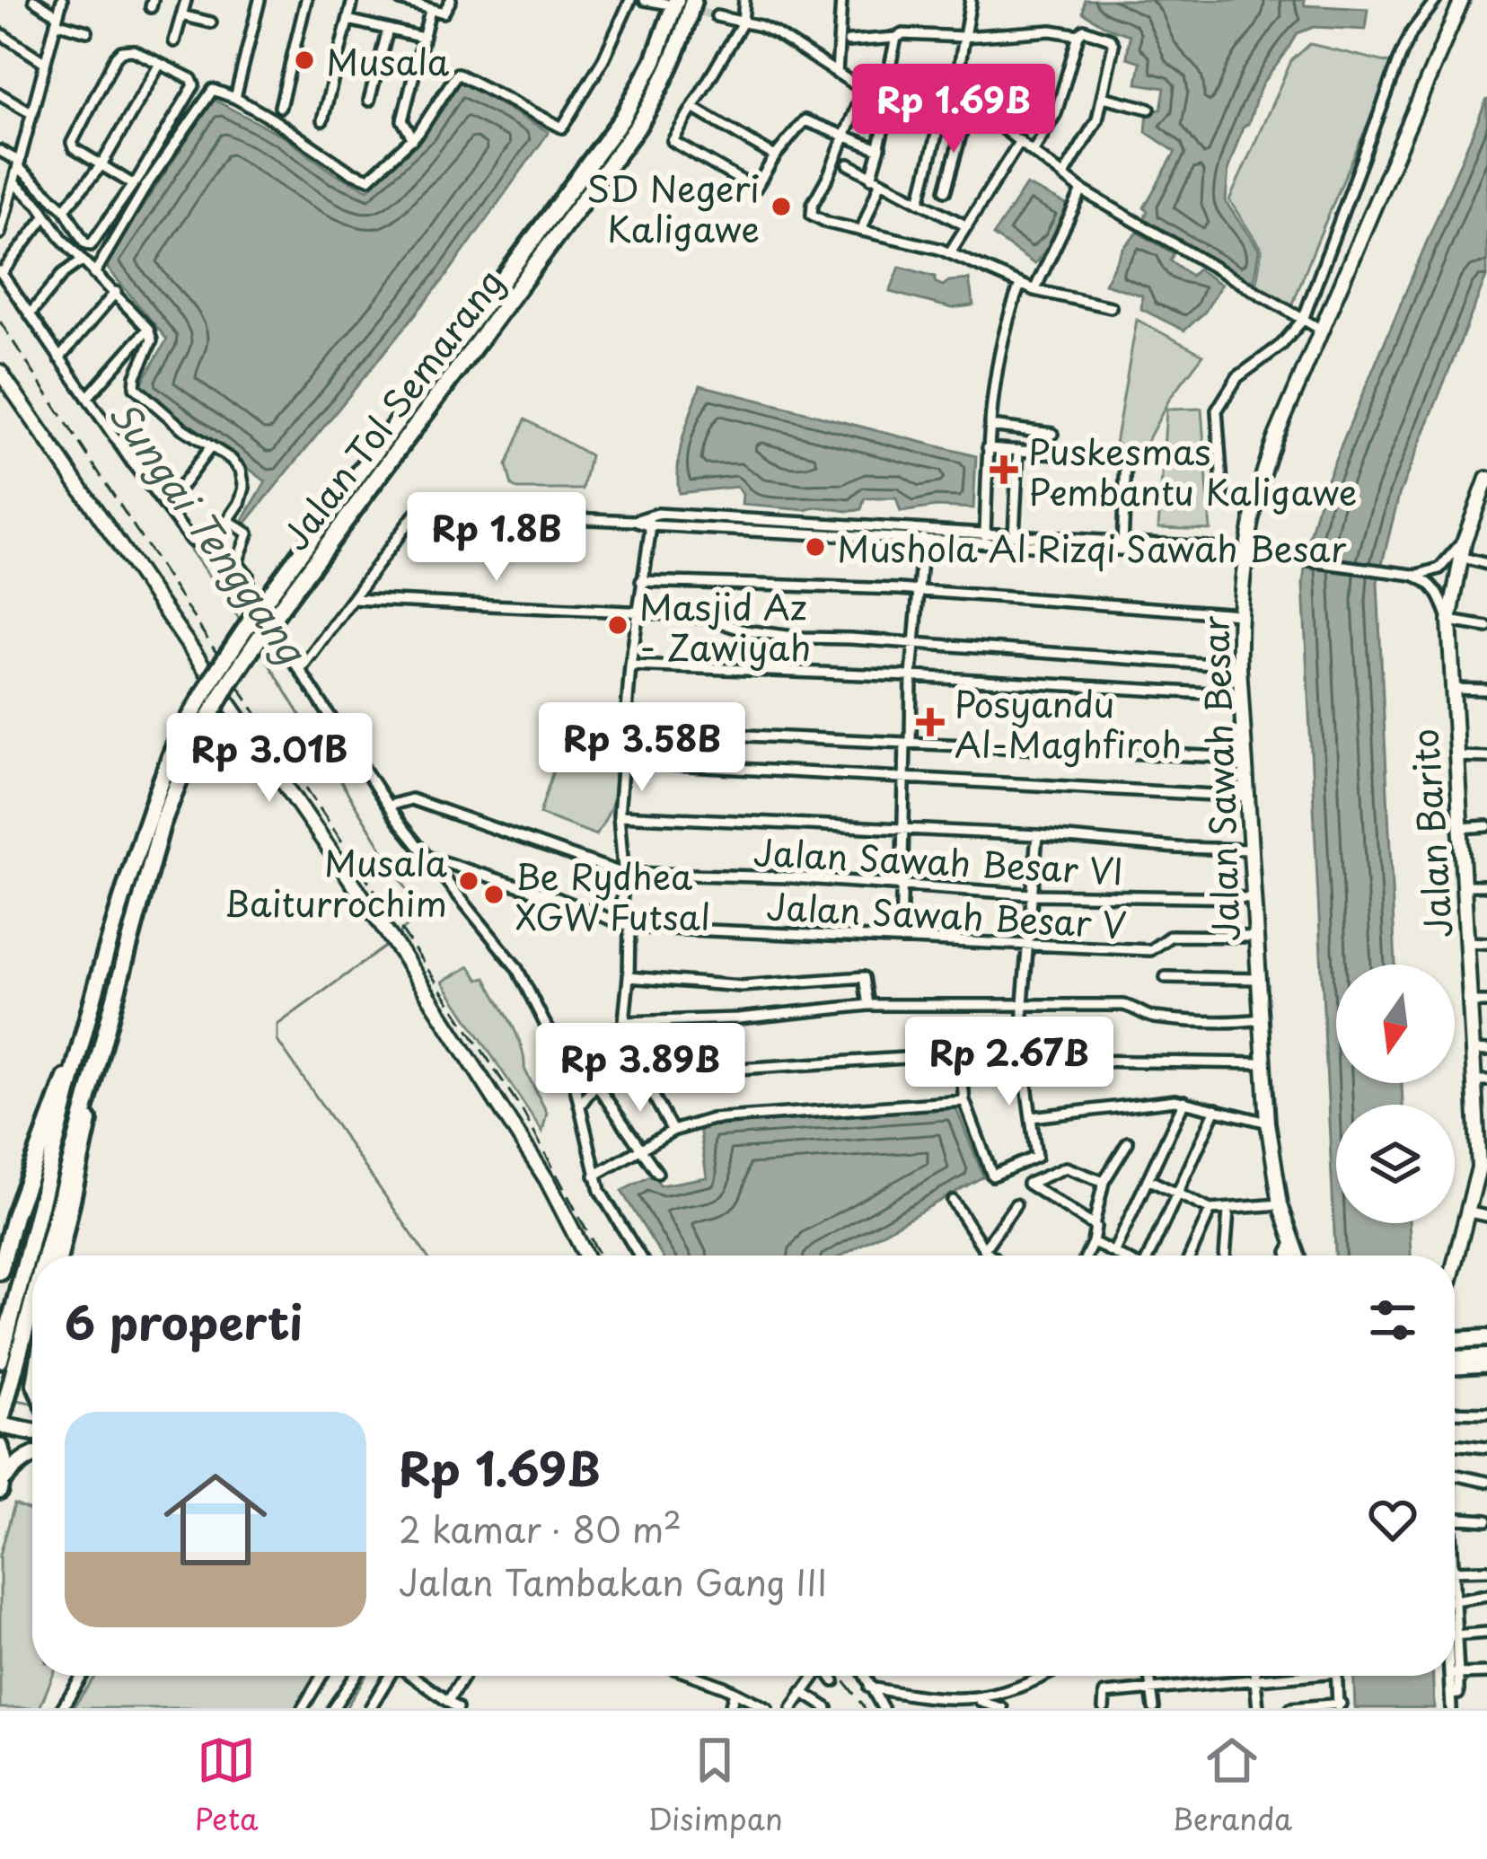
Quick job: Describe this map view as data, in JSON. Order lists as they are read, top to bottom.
{
  "streets": {
    "highway": ["Jalan Tol Semarang"],
    "street": [
      "Jalan Sawah Besar",
      "Jalan Barito",
      "Jalan Sawah Besar VI",
      "Jalan Sawah Besar V"
    ]
  },
  "crossings": [
    ["Jalan Sawah Besar", "Jalan Sawah Besar VI"],
    ["Jalan Sawah Besar", "Jalan Sawah Besar V"]
  ],
  "water": ["Sungai Tenggang"],
  "places": {
    "other": [
      "Musala",
      "SD Negeri Kaligawe",
      "Mushola Al Rizqi Sawah Besar",
      "Masjid Az - Zawiyah",
      "Musala Baiturrochim",
      "Be Rydhea XGW Futsal"
    ],
    "health": ["Puskesmas Pembantu Kaligawe", "Posyandu Al-Maghfiroh"]
  },
  "north": "bottom",
  "page": {
    "price": [
      "Rp 1.69B",
      "Rp 1.8B",
      "Rp 3.58B",
      "Rp 3.01B",
      "Rp 2.67B",
      "Rp 3.89B"
    ],
    "heading": "6 properti",
    "list": [
      {
        "name": "Rp 1.69B",
        "note": "2 kamar · 80 m² · Jalan Tambakan Gang III"
      }
    ],
    "tabs": ["Peta", "Disimpan", "Beranda"]
  }
}
